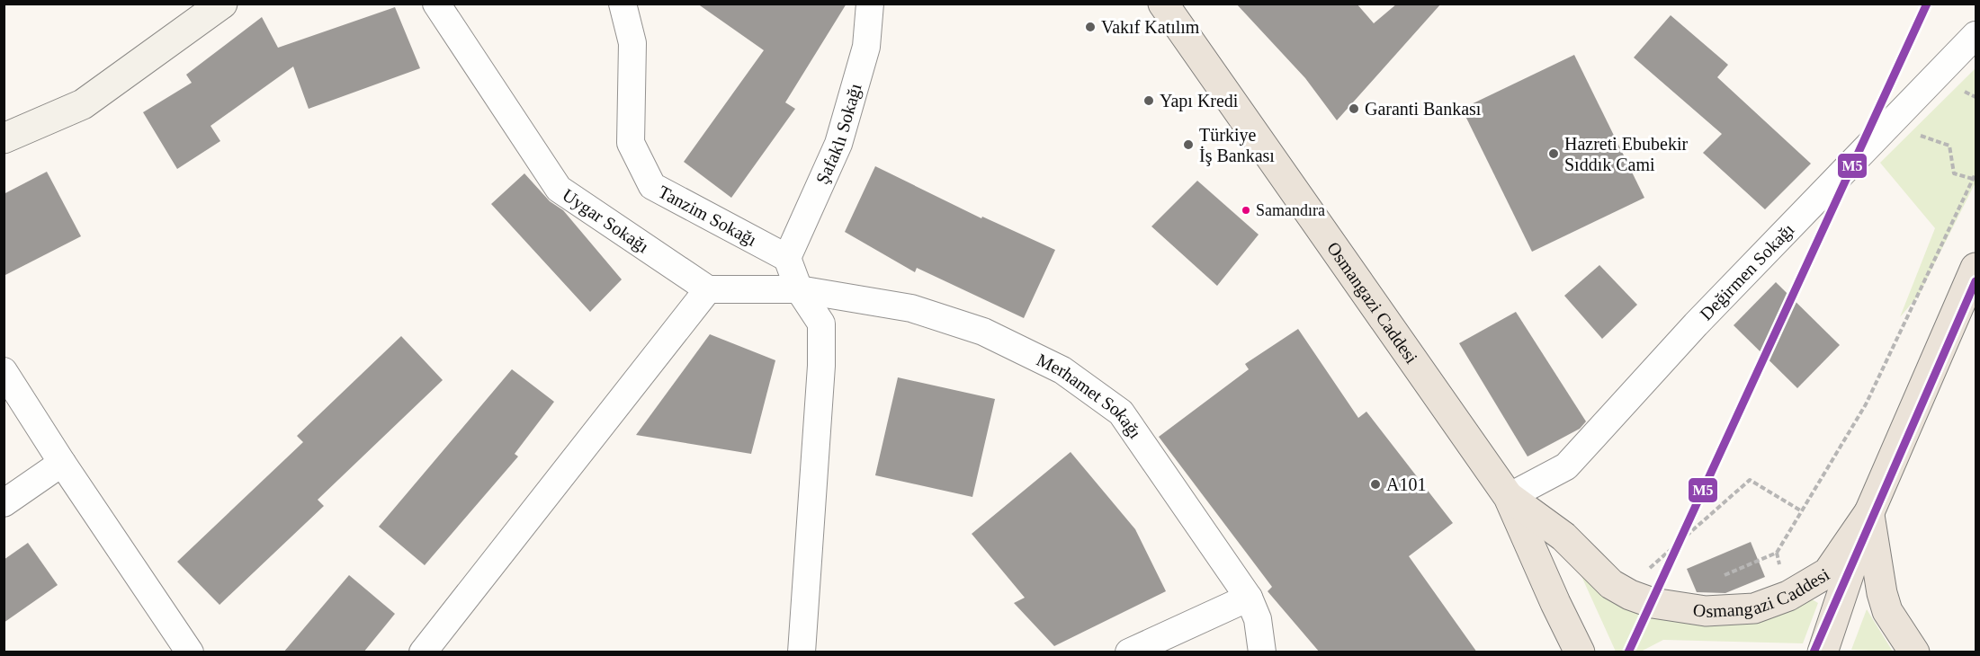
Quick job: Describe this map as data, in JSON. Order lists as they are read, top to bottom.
{
  "streets": {
    "main road": ["Osmangazi Caddesi"],
    "street": [
      "Şafaklı Sokağı",
      "Tanzim Sokağı",
      "Uygar Sokağı",
      "Değirmen Sokağı",
      "Merhamet Sokağı"
    ]
  },
  "crossings": [
    ["Şafaklı Sokağı", "Tanzim Sokağı"],
    ["Değirmen Sokağı", "Osmangazi Caddesi"]
  ],
  "places": [
    "Vakıf Katılım",
    "Yapı Kredi",
    "Garanti Bankası",
    "Türkiye İş Bankası",
    "Hazreti Ebubekir Sıddık Cami",
    "Samandıra",
    "A101"
  ],
  "lines": ["transit line M5"]
}
